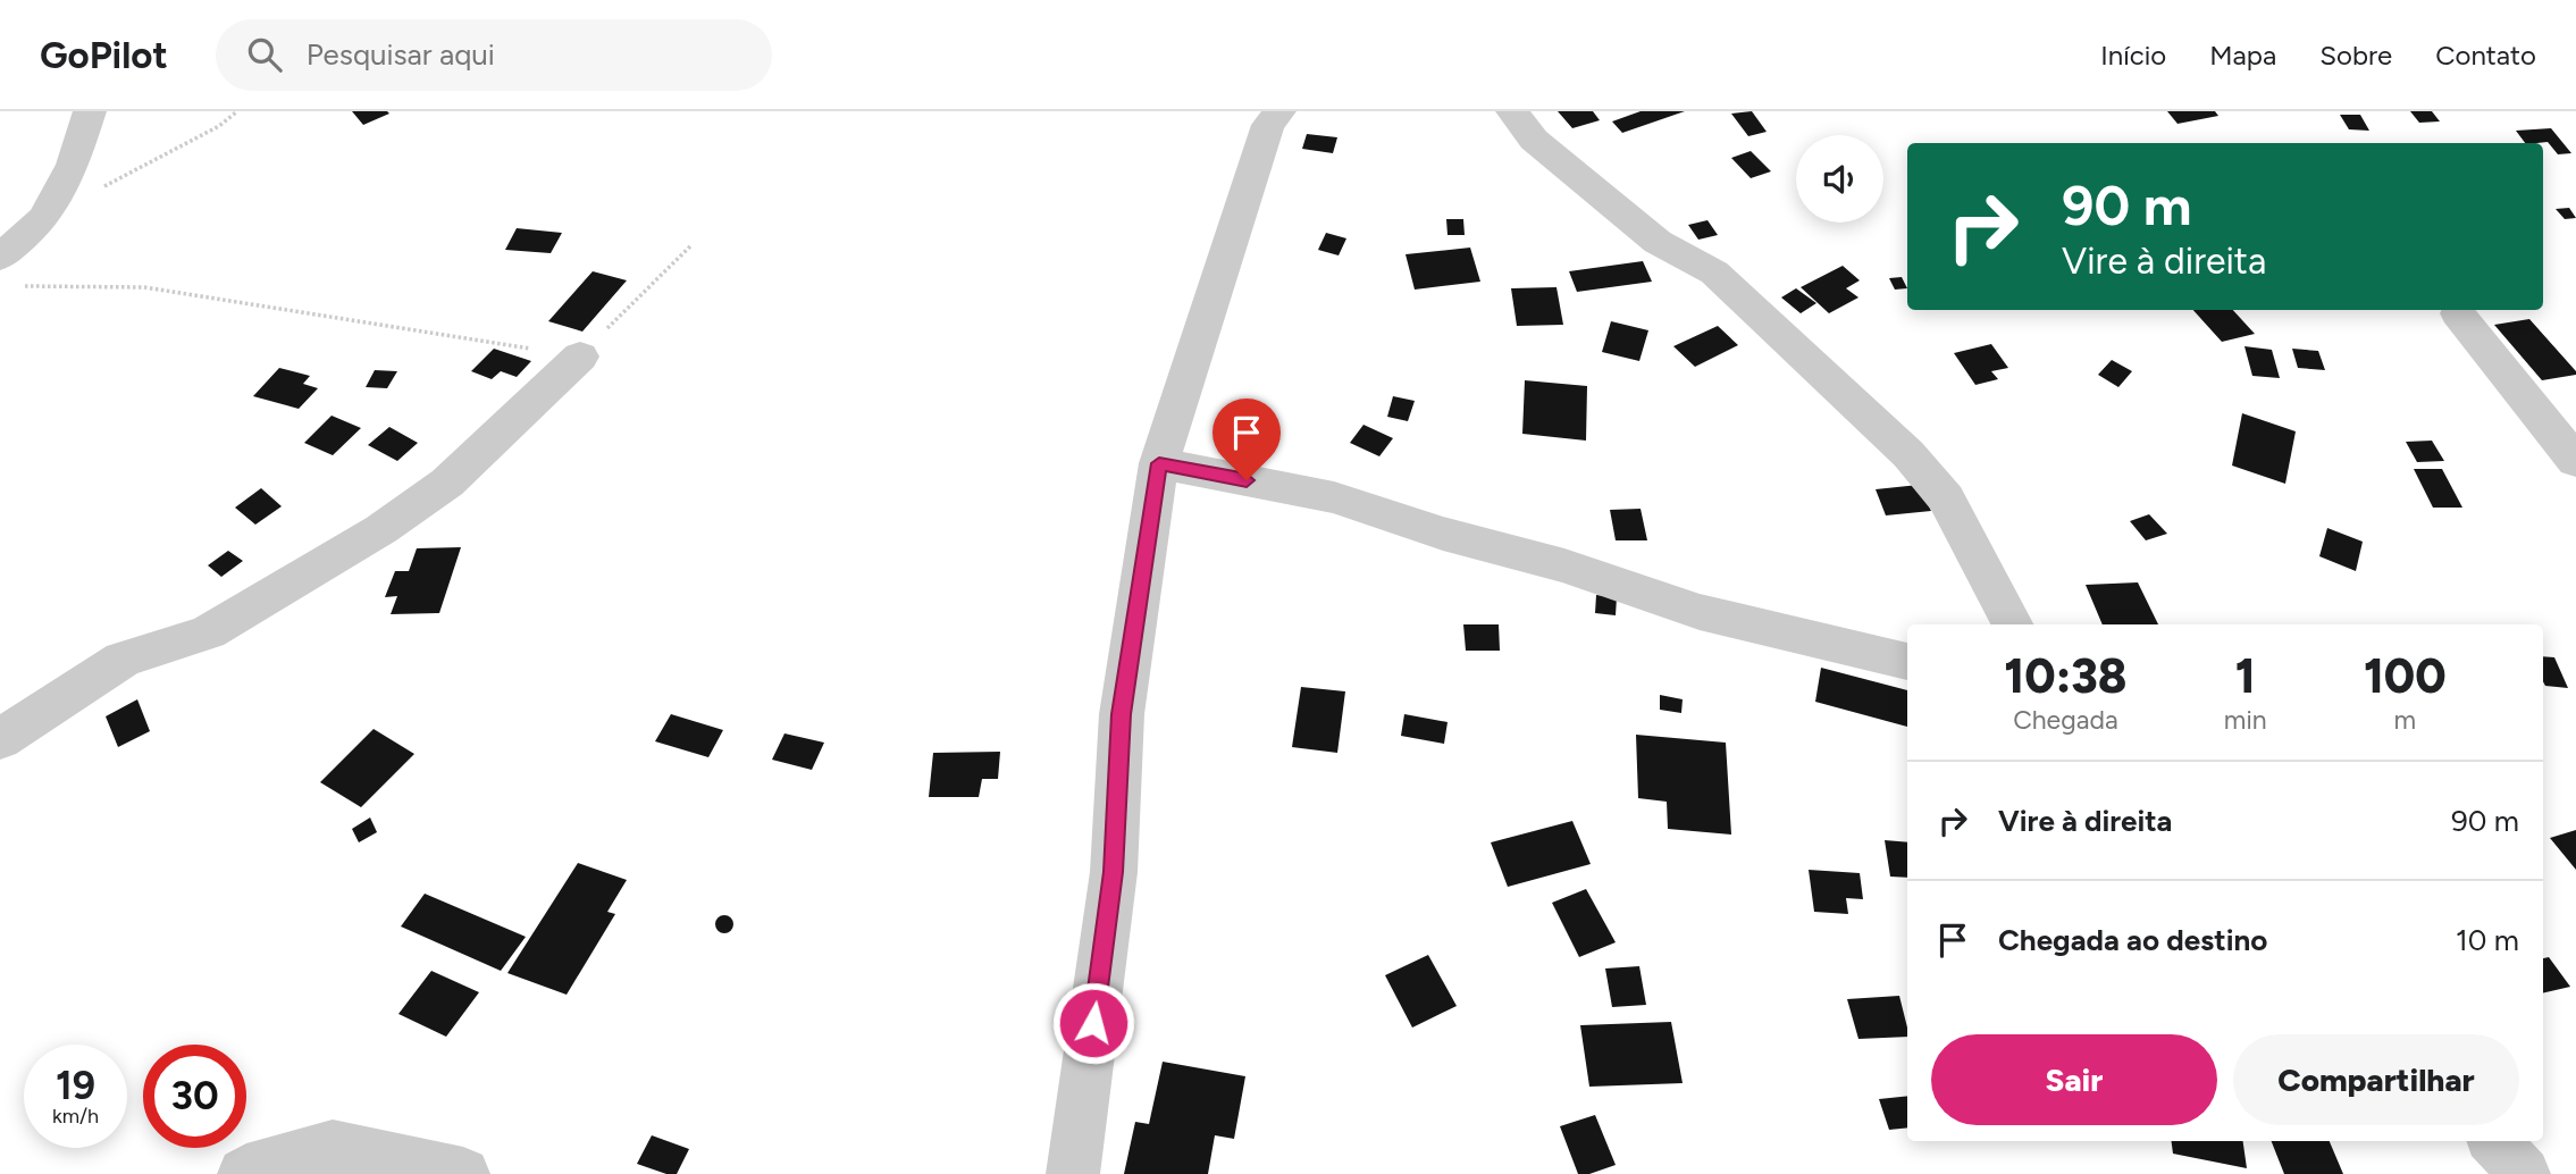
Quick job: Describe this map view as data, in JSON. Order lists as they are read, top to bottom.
{
  "page": {
    "header": "GoPilot",
    "search": "Pesquisar aqui",
    "nav": [
      "Início",
      "Mapa",
      "Sobre",
      "Contato"
    ],
    "turn": ["90 m", "Vire à direita"],
    "eta": [
      "10:38",
      "Chegada",
      "1",
      "min",
      "100",
      "m"
    ],
    "list": [
      {
        "name": "Vire à direita",
        "value": "90 m"
      },
      {
        "name": "Chegada ao destino",
        "value": "10 m"
      }
    ],
    "buttons": ["Sair", "Compartilhar"],
    "speed": "19 km/h",
    "limit": "30"
  }
}
